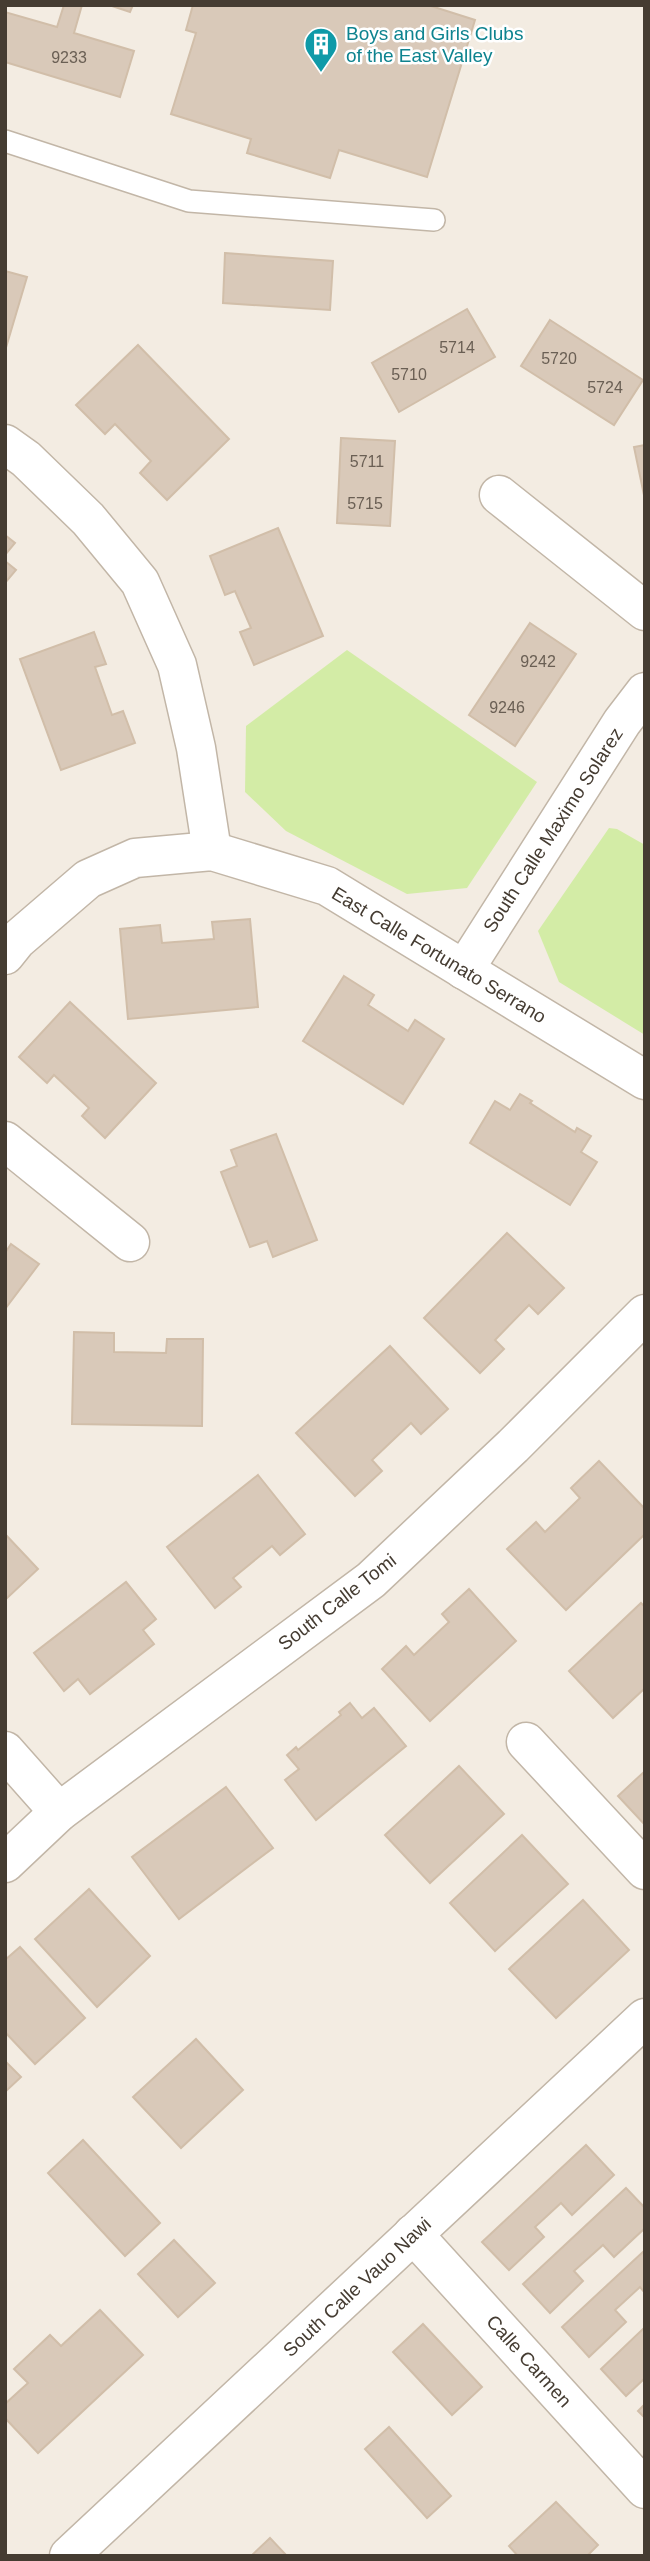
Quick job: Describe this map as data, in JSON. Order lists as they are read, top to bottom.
{
  "streets": {
    "street": [
      "South Calle Maximo Solarez",
      "East Calle Fortunato Serrano",
      "South Calle Tomi",
      "South Calle Vauo Nawi",
      "Calle Carmen"
    ]
  },
  "crossings": [
    ["South Calle Maximo Solarez", "East Calle Fortunato Serrano"],
    ["South Calle Vauo Nawi", "Calle Carmen"]
  ],
  "places": {
    "building": ["Boys and Girls Clubs of the East Valley"]
  },
  "house_numbers": [
    "9233",
    "5714",
    "5720",
    "5710",
    "5724",
    "5711",
    "5715",
    "9242",
    "9246"
  ]
}
